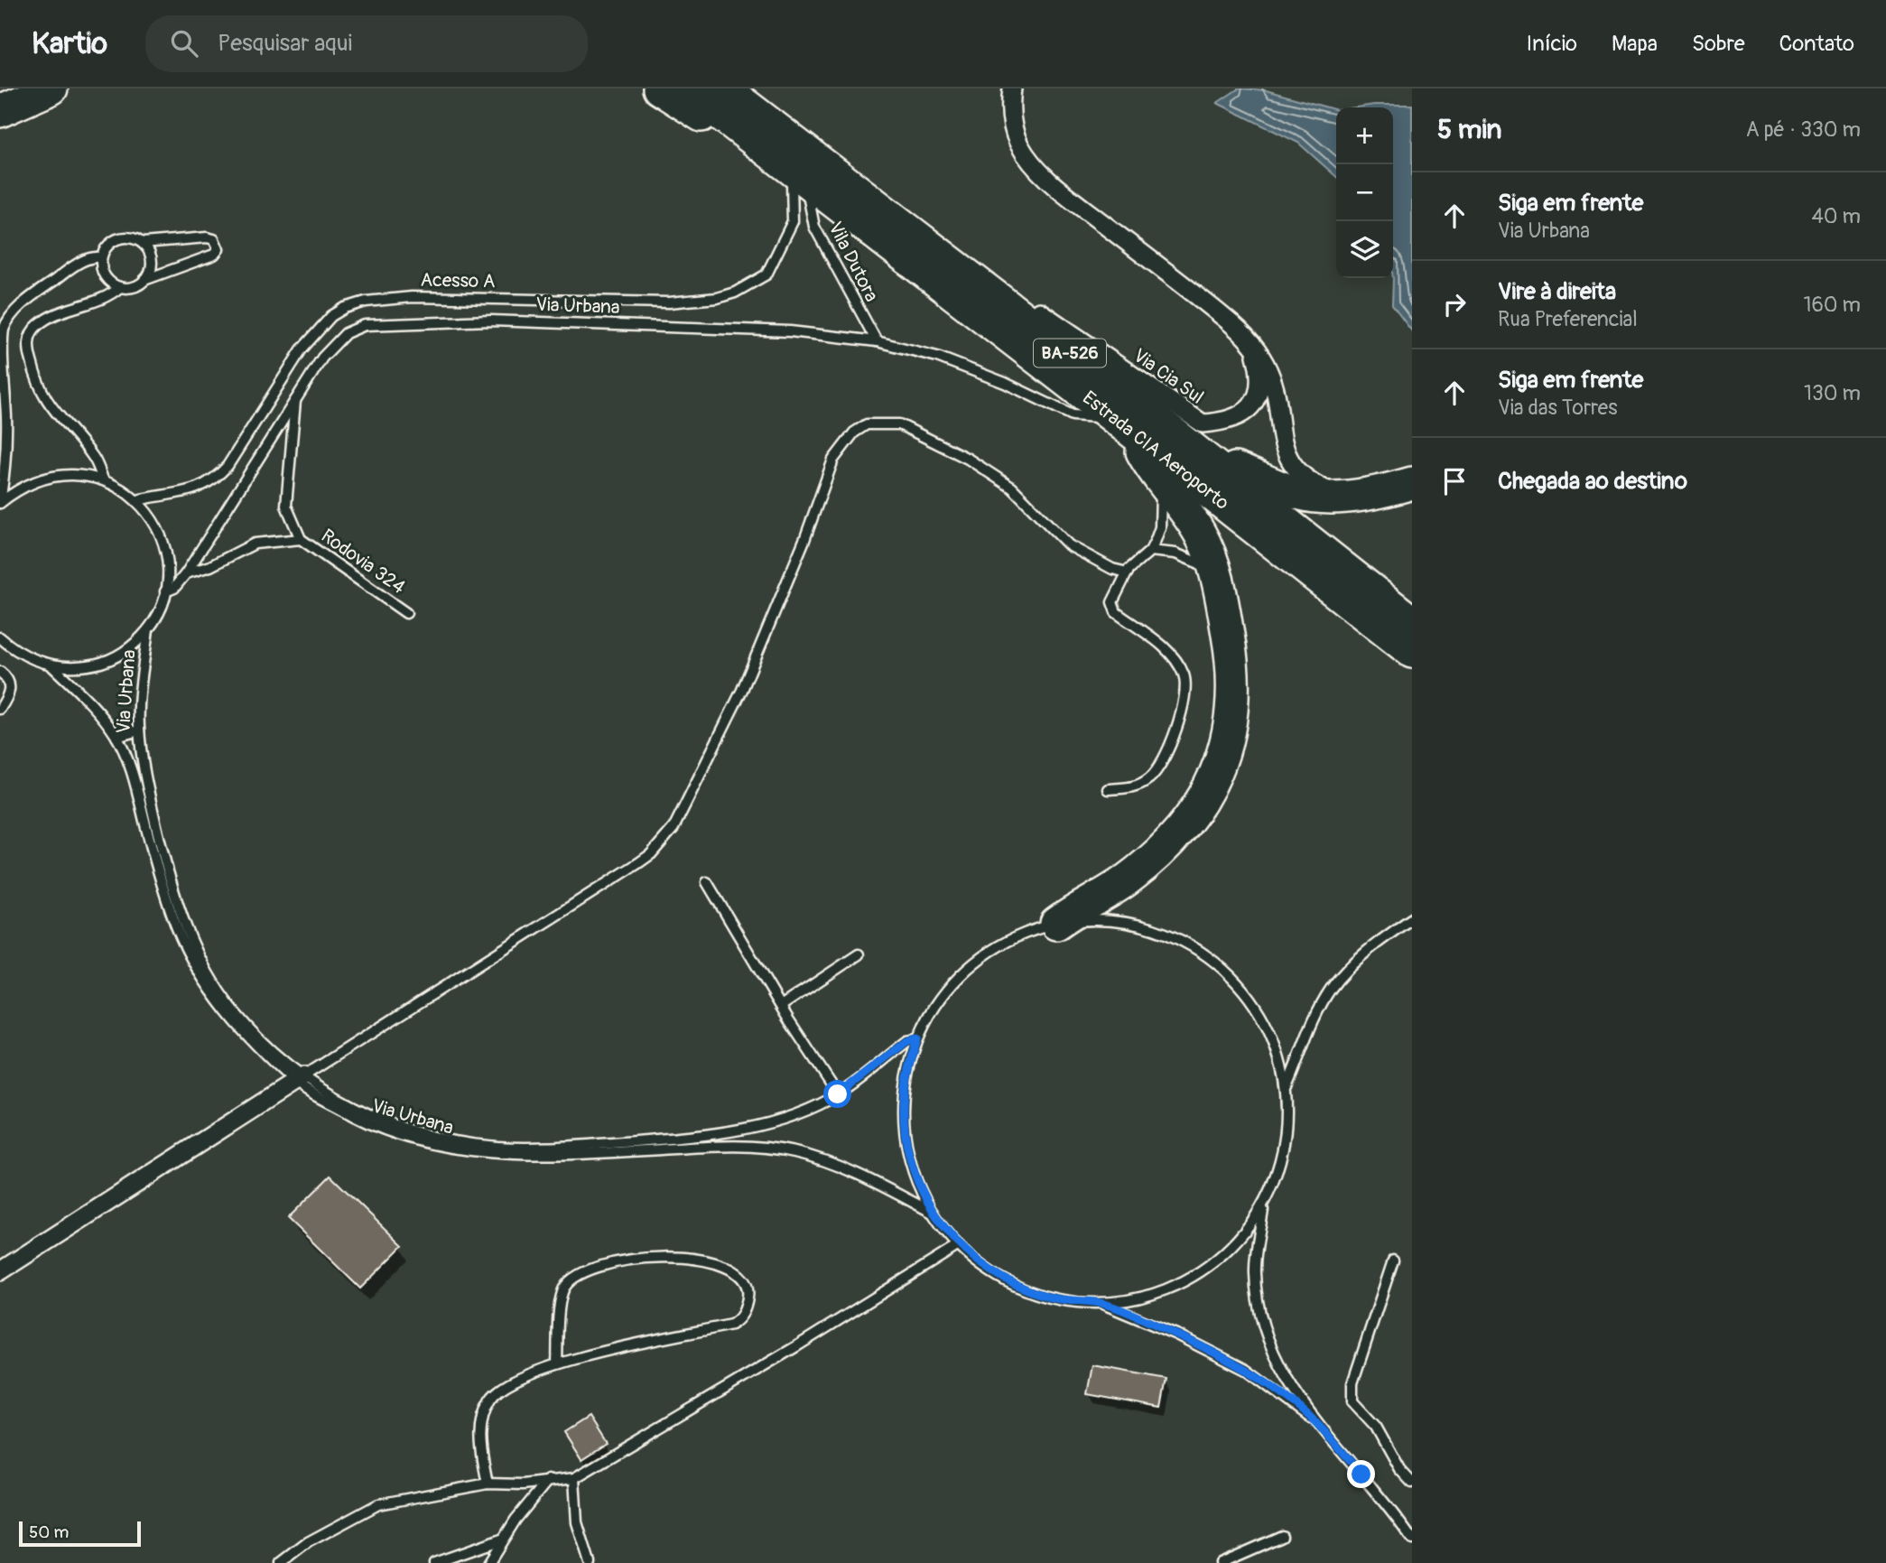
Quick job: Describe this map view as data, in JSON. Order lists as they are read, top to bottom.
{
  "streets": {
    "highway": ["BA-526", "Estrada CIA Aeroporto"],
    "street": ["Via Cia Sul"],
    "lane": [
      "Vila Dutora",
      "Acesso A",
      "Via Urbana",
      "Rodovia 324"
    ]
  },
  "crossings": [
    ["Vila Dutora", "Acesso A"],
    ["Vila Dutora", "Via Urbana"],
    ["Via Urbana", "Estrada CIA Aeroporto"],
    ["Via Cia Sul", "Estrada CIA Aeroporto"]
  ],
  "scale_bar": "50 m",
  "page": {
    "header": "Kartio",
    "search": "Pesquisar aqui",
    "nav": [
      "Início",
      "Mapa",
      "Sobre",
      "Contato"
    ],
    "heading": ["5 min", "A pé · 330 m"],
    "map_buttons": ["+", "−"],
    "list": [
      ["Siga em frente", "Via Urbana", "40 m"],
      ["Vire à direita", "Rua Preferencial", "160 m"],
      ["Siga em frente", "Via das Torres", "130 m"],
      "Chegada ao destino"
    ],
    "scale": "50 m"
  }
}
